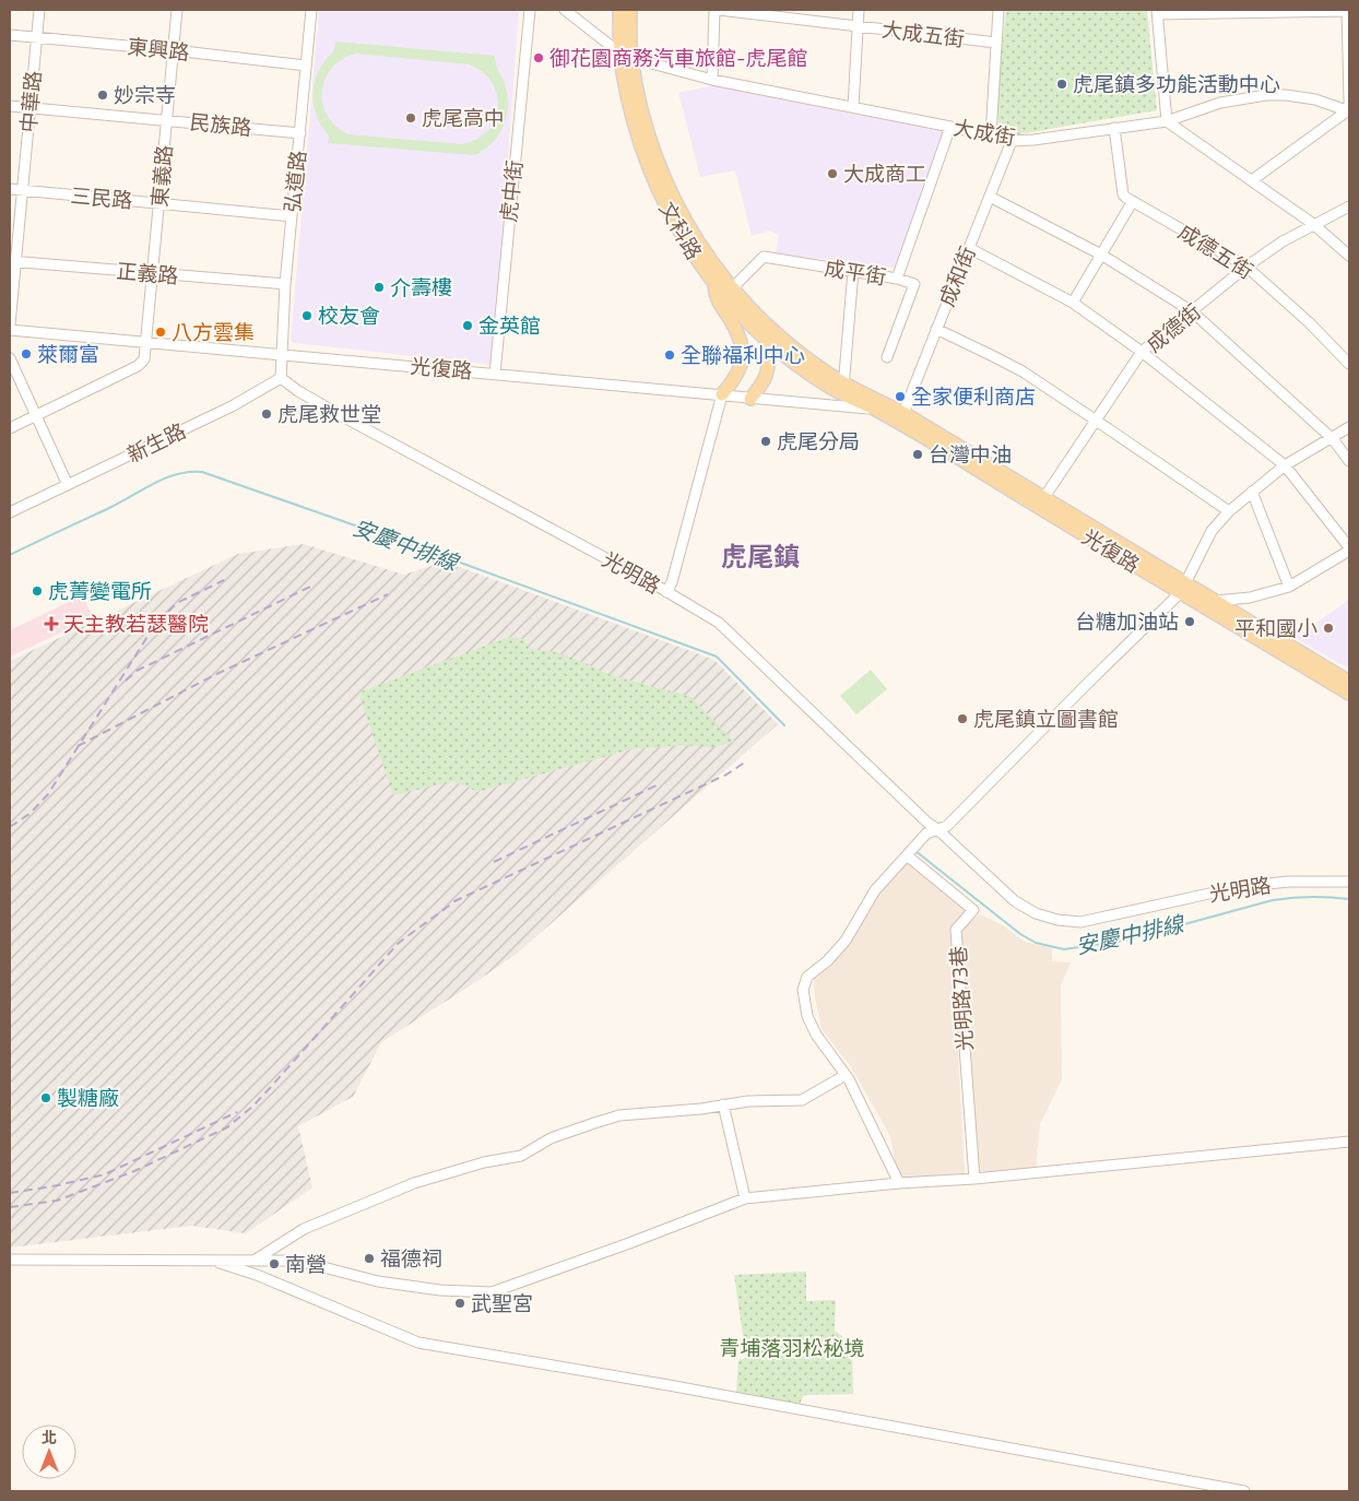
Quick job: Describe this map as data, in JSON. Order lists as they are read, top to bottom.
{
  "streets": {
    "main road": ["文科路", "光復路"],
    "street": [
      "大成五街",
      "東興路",
      "中華路",
      "民族路",
      "大成街",
      "東義路",
      "弘道路",
      "虎中街",
      "三民路",
      "成德五街",
      "成平街",
      "正義路",
      "成和街",
      "成德街",
      "新生路",
      "光明路",
      "光明路73巷"
    ]
  },
  "crossings": [
    ["東興路", "中華路"],
    ["東興路", "東義路"],
    ["東興路", "弘道路"],
    ["中華路", "民族路"],
    ["中華路", "三民路"],
    ["中華路", "正義路"],
    ["民族路", "東義路"],
    ["民族路", "弘道路"],
    ["大成街", "文科路"],
    ["大成街", "成平街"],
    ["大成街", "成和街"],
    ["東義路", "三民路"],
    ["東義路", "正義路"],
    ["東義路", "光復路"],
    ["弘道路", "三民路"],
    ["弘道路", "正義路"],
    ["弘道路", "光復路"],
    ["虎中街", "光復路"],
    ["文科路", "成平街"],
    ["文科路", "成和街"],
    ["文科路", "光復路"],
    ["成德五街", "成德街"],
    ["成和街", "光復路"],
    ["成德街", "光復路"],
    ["新生路", "光明路"]
  ],
  "districts": ["虎尾鎮"],
  "water": ["安慶中排線"],
  "parks": ["青埔落羽松秘境"],
  "places": {
    "other": [
      "御花園商務汽車旅館-虎尾館",
      "虎尾鎮多功能活動中心",
      "妙宗寺",
      "虎尾高中",
      "大成商工",
      "介壽樓",
      "校友會",
      "金英館",
      "八方雲集",
      "萊爾富",
      "全聯福利中心",
      "全家便利商店",
      "虎尾救世堂",
      "虎尾分局",
      "台灣中油",
      "虎菁變電所",
      "台糖加油站",
      "平和國小",
      "虎尾鎮立圖書館",
      "製糖廠",
      "福德祠",
      "南營",
      "武聖宮"
    ],
    "health": ["天主教若瑟醫院"]
  },
  "north": "top"
}
